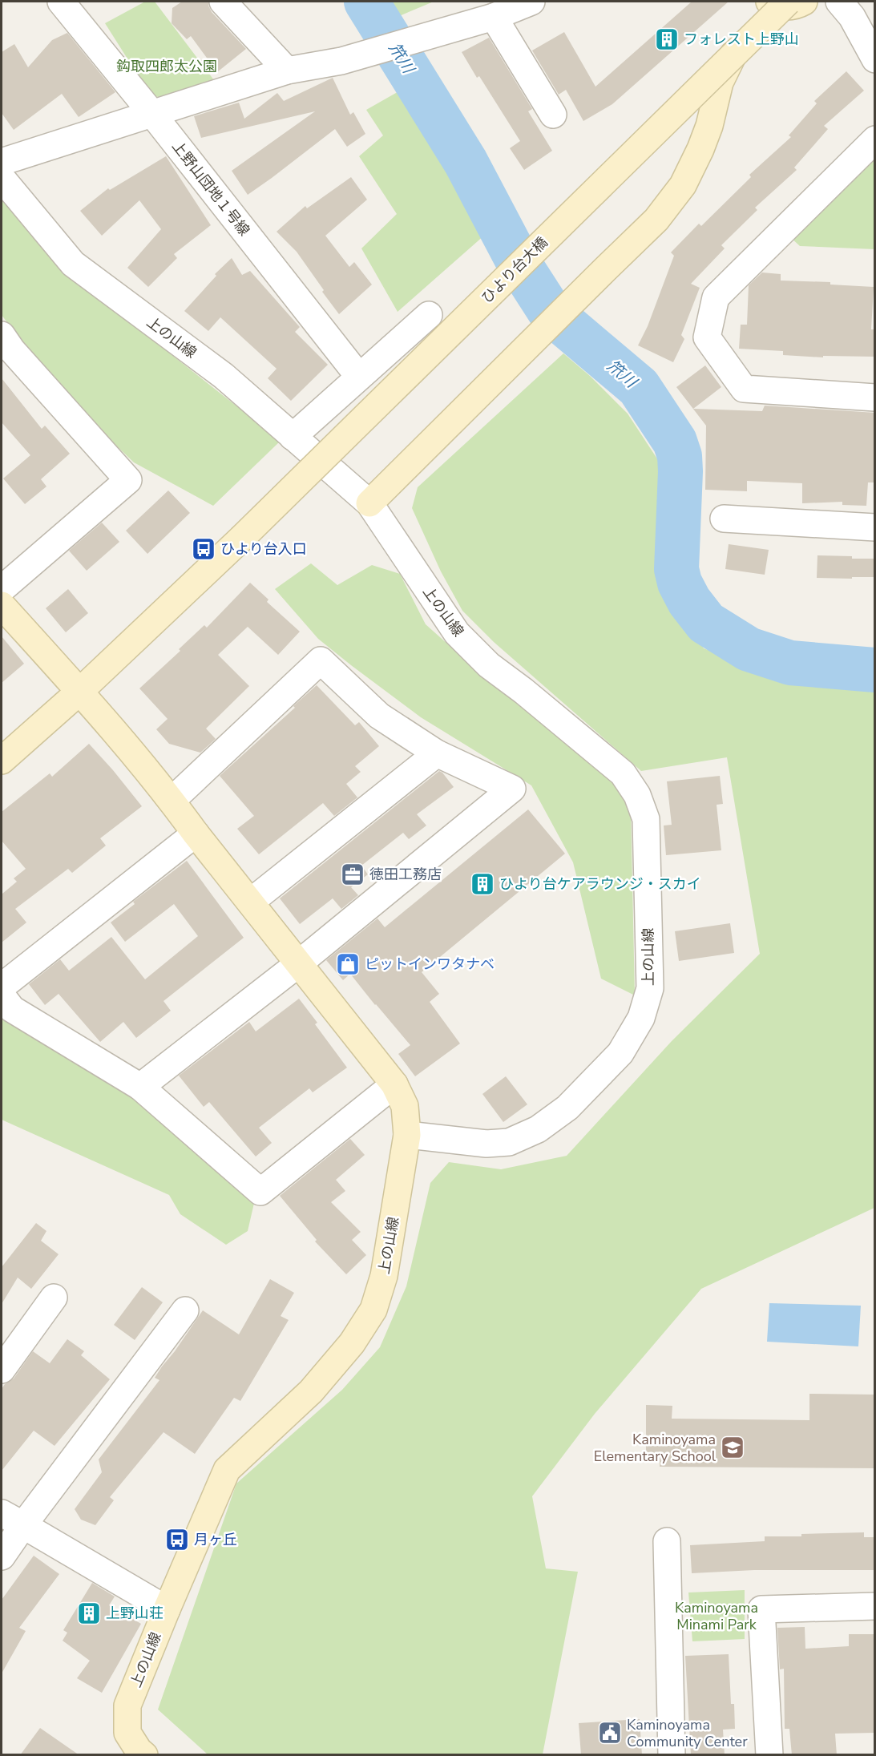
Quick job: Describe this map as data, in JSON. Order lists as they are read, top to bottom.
{
  "streets": {
    "street": ["上野山団地１号線", "ひより台大橋", "上の山線"]
  },
  "water": ["笊川"],
  "parks": ["鈎取四郎太公園", "Kaminoyama Minami Park"],
  "places": {
    "building": ["フォレスト上野山", "ひより台ケアラウンジ・スカイ", "上野山荘"],
    "bus stop": ["ひより台入口", "月ヶ丘"],
    "office": ["徳田工務店"],
    "shop": ["ピットインワタナベ"],
    "school or university": ["Kaminoyama Elementary School"],
    "public building": ["Kaminoyama Community Center"]
  }
}
